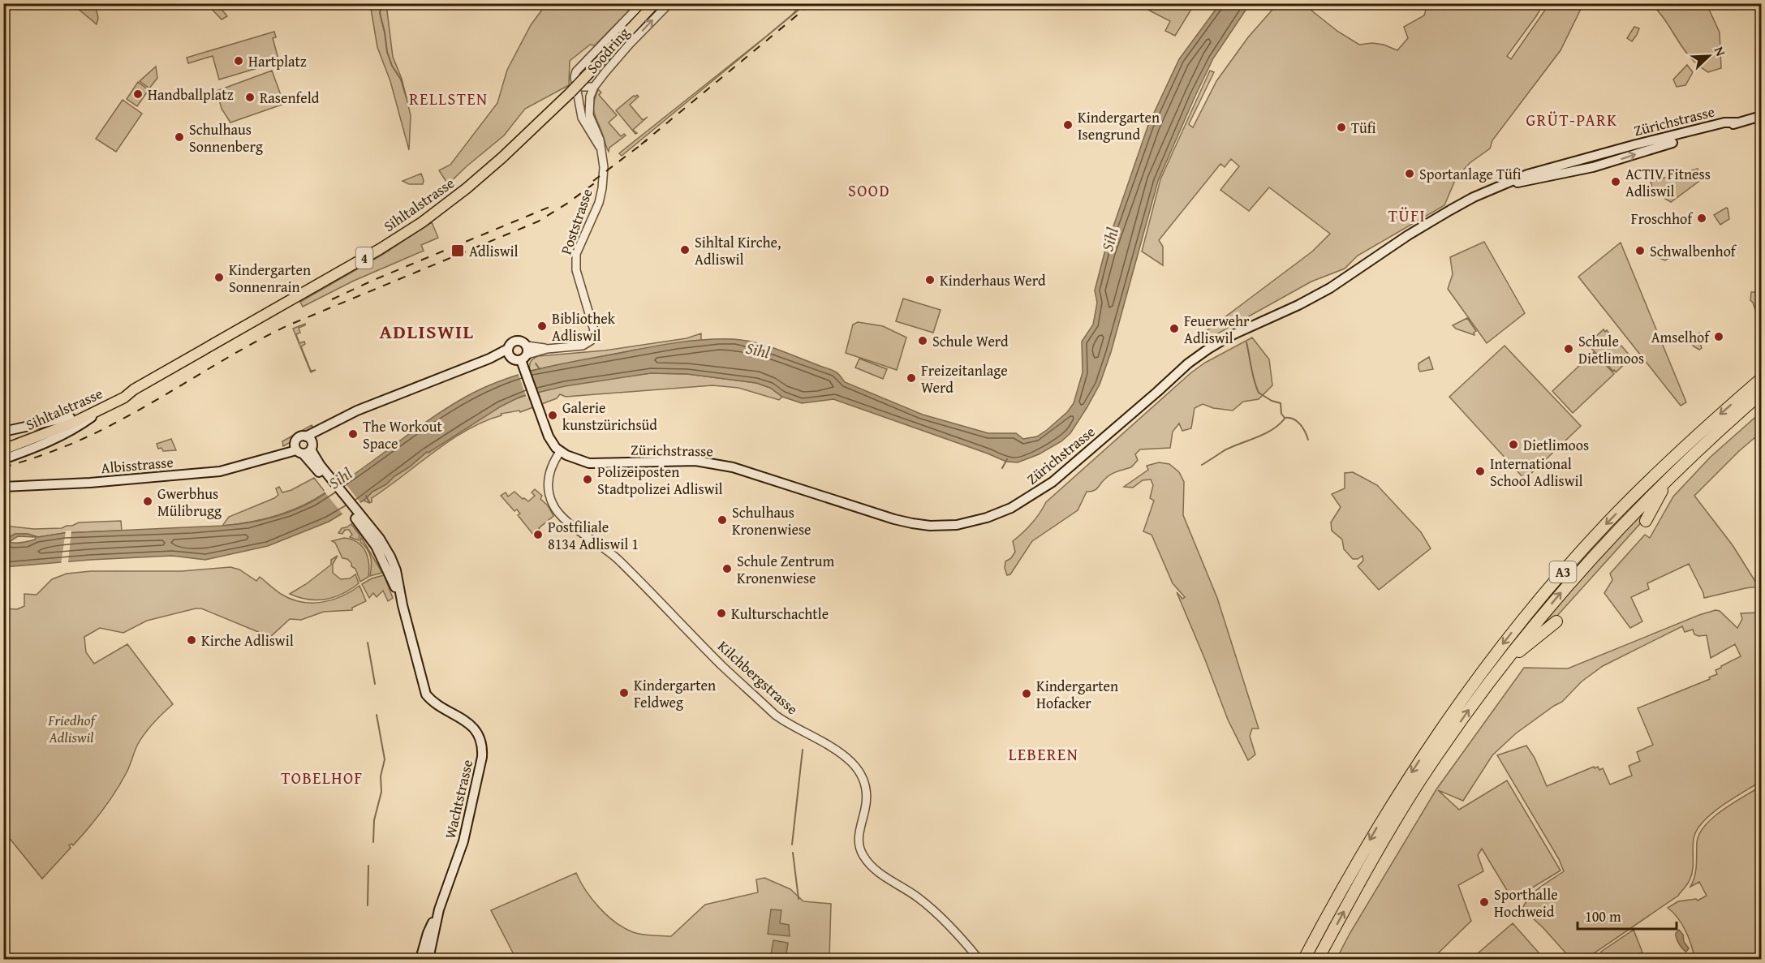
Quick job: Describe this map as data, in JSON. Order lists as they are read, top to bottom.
{
  "streets": {
    "highway": ["A3"],
    "main road": [
      "Zürichstrasse",
      "Sihltalstrasse",
      "4",
      "Albisstrasse",
      "Wachtstrasse"
    ],
    "street": ["Soodring", "Poststrasse", "Kilchbergstrasse"]
  },
  "crossings": [
    ["Soodring", "Poststrasse"],
    ["Zürichstrasse", "Kilchbergstrasse"],
    ["Poststrasse", "Albisstrasse"],
    ["Albisstrasse", "Wachtstrasse"]
  ],
  "districts": [
    "RELLSTEN",
    "GRÜT-PARK",
    "SOOD",
    "TÜFI",
    "ADLISWIL",
    "LEBEREN",
    "TOBELHOF"
  ],
  "water": ["Sihl"],
  "parks": ["Friedhof Adliswil"],
  "places": {
    "other": [
      "Hartplatz",
      "Handballplatz",
      "Rasenfeld",
      "Kindergarten Isengrund",
      "Tüfi",
      "Schulhaus Sonnenberg",
      "Sportanlage Tüfi",
      "ACTIV Fitness Adliswil",
      "Froschhof",
      "Sihltal Kirche, Adliswil",
      "Schwalbenhof",
      "Kindergarten Sonnenrain",
      "Kinderhaus Werd",
      "Bibliothek Adliswil",
      "Feuerwehr Adliswil",
      "Amselhof",
      "Schule Werd",
      "Schule Dietlimoos",
      "Freizeitanlage Werd",
      "Galerie kunstzürichsüd",
      "The Workout Space",
      "Dietlimoos",
      "International School Adliswil",
      "Polizeiposten Stadtpolizei Adliswil",
      "Gwerbhus Mülibrugg",
      "Schulhaus Kronenwiese",
      "Postfiliale 8134 Adliswil 1",
      "Schule Zentrum Kronenwiese",
      "Kulturschachtle",
      "Kirche Adliswil",
      "Kindergarten Feldweg",
      "Kindergarten Hofacker",
      "Sporthalle Hochweid"
    ],
    "transit": ["Adliswil"]
  },
  "scale_bar": "100 m",
  "north": "top right"
}
